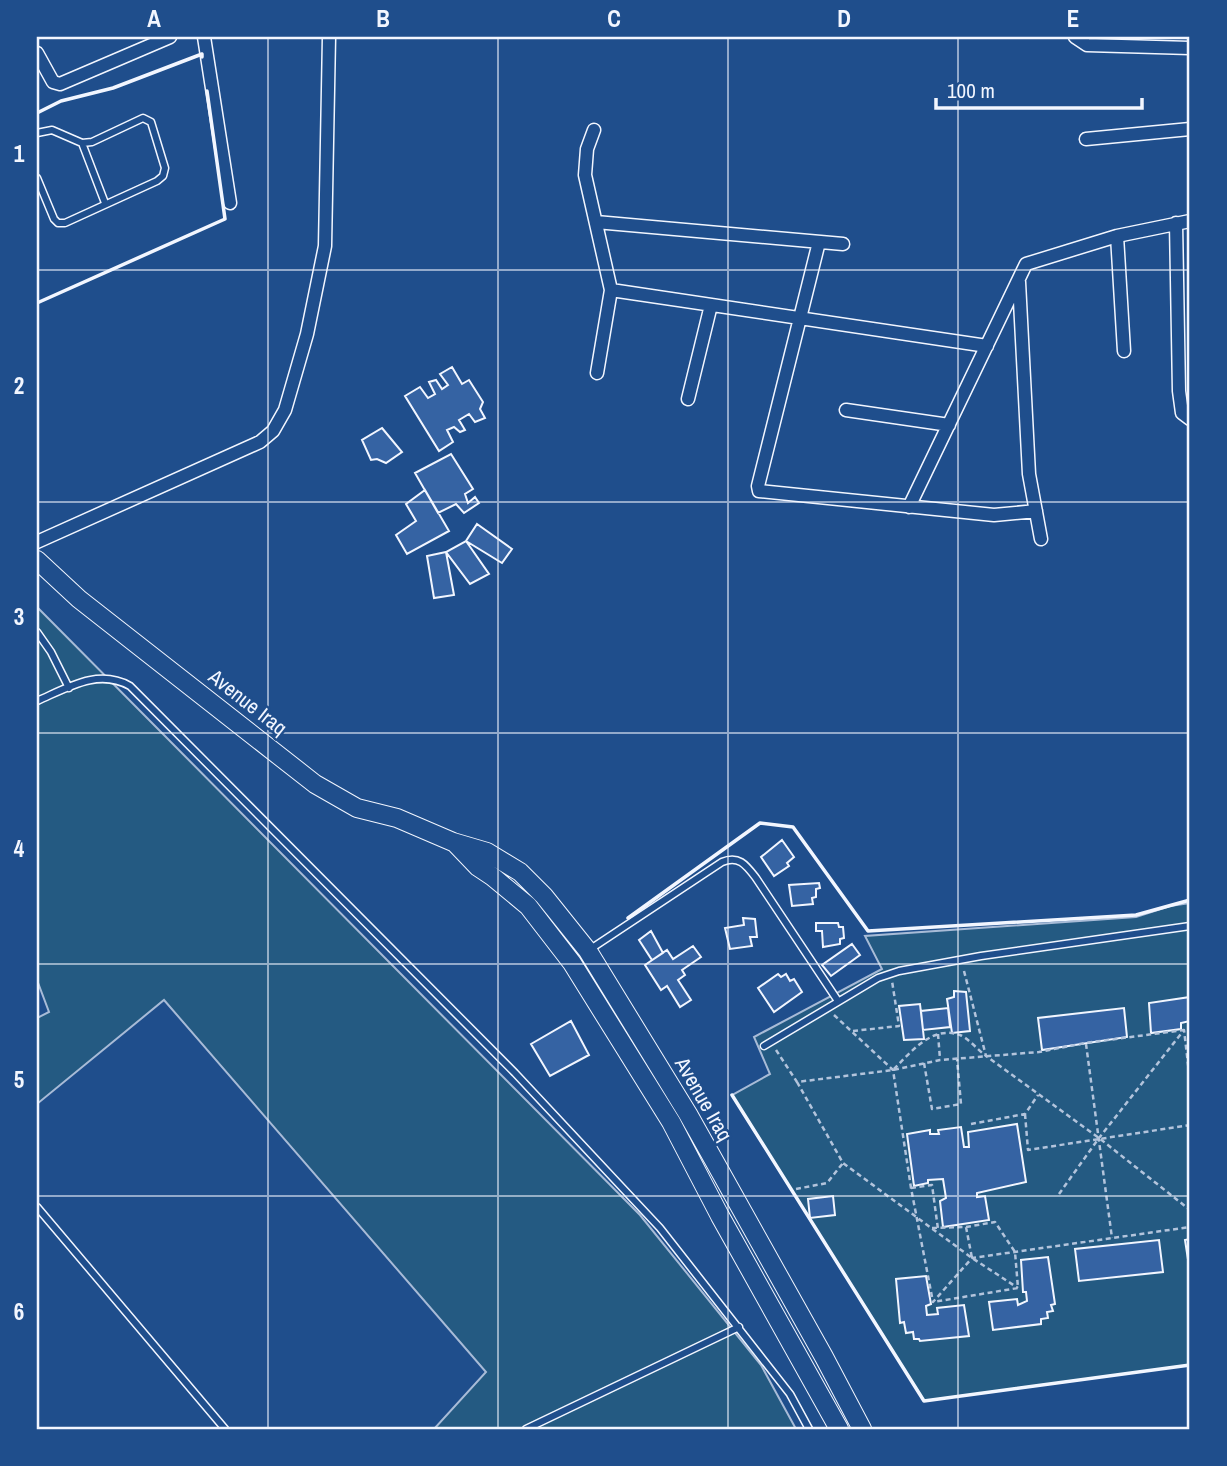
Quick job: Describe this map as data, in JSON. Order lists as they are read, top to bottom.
{
  "streets": {
    "street": ["Avenue Iraq"]
  },
  "scale_bar": "100 m",
  "grid": {
    "columns": [
      "A",
      "B",
      "C",
      "D",
      "E"
    ],
    "rows": [
      "1",
      "2",
      "3",
      "4",
      "5",
      "6"
    ]
  }
}
